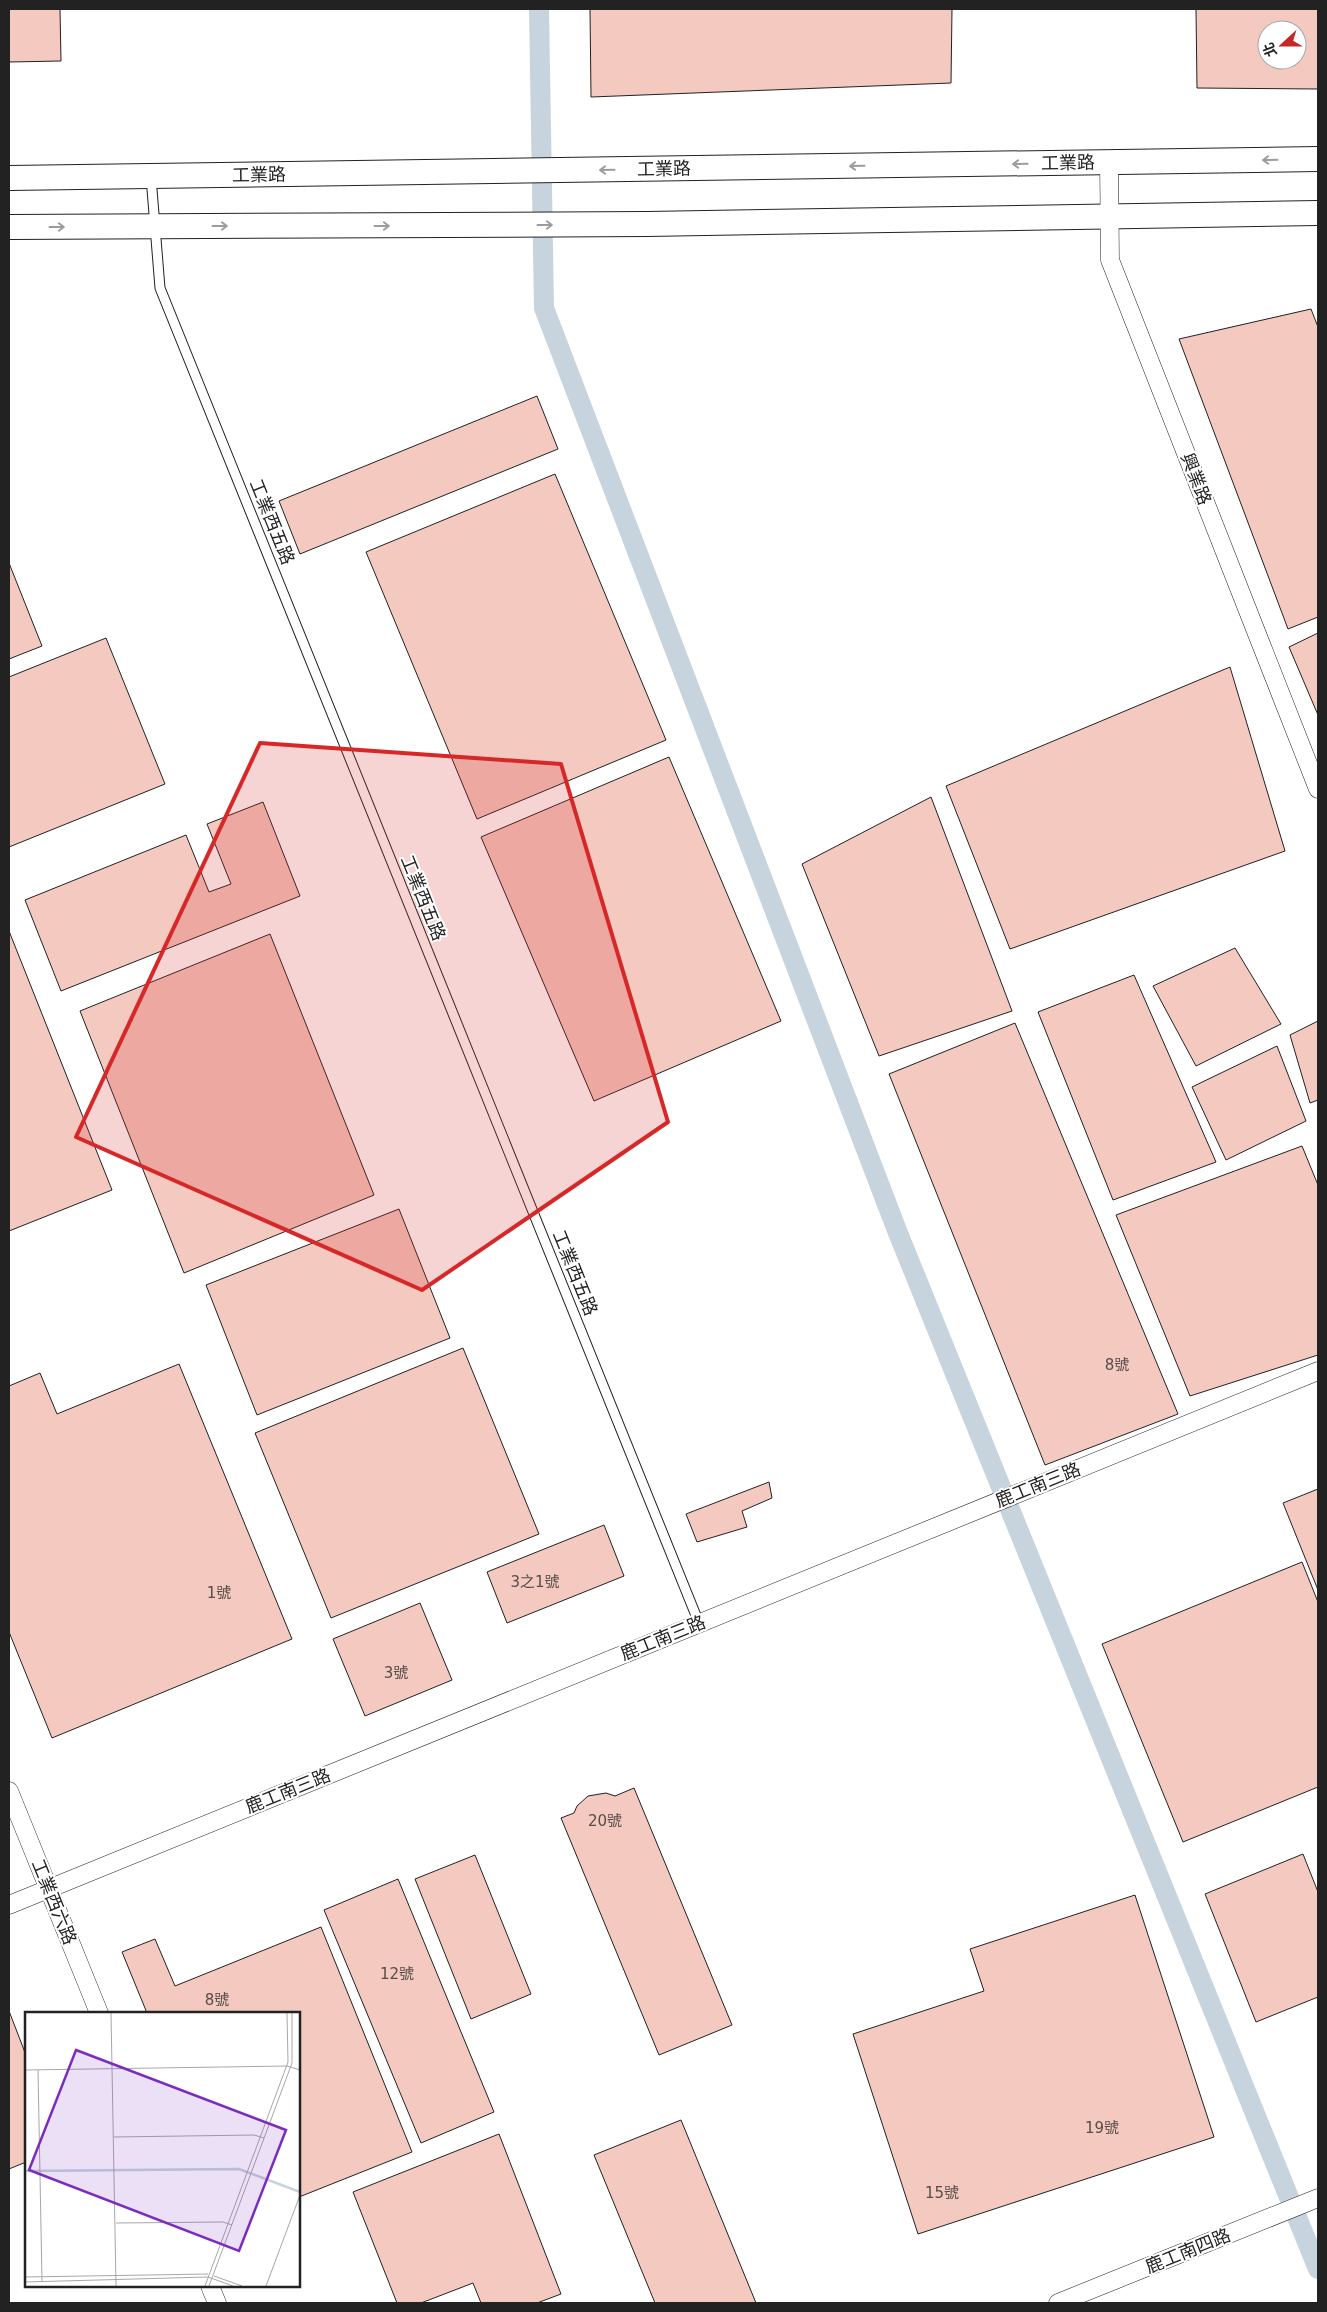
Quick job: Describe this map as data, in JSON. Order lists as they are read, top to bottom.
{
  "streets": {
    "street": [
      "工業路",
      "興業路",
      "鹿工南三路",
      "工業西六路",
      "鹿工南四路"
    ],
    "lane": ["工業西五路"]
  },
  "crossings": [
    ["工業路", "興業路"],
    ["工業路", "工業西五路"],
    ["工業西五路", "鹿工南三路"],
    ["鹿工南三路", "工業西六路"]
  ],
  "house_numbers": [
    "8號",
    "3之1號",
    "1號",
    "3號",
    "20號",
    "12號",
    "8號",
    "19號",
    "15號"
  ],
  "north": "left"
}
